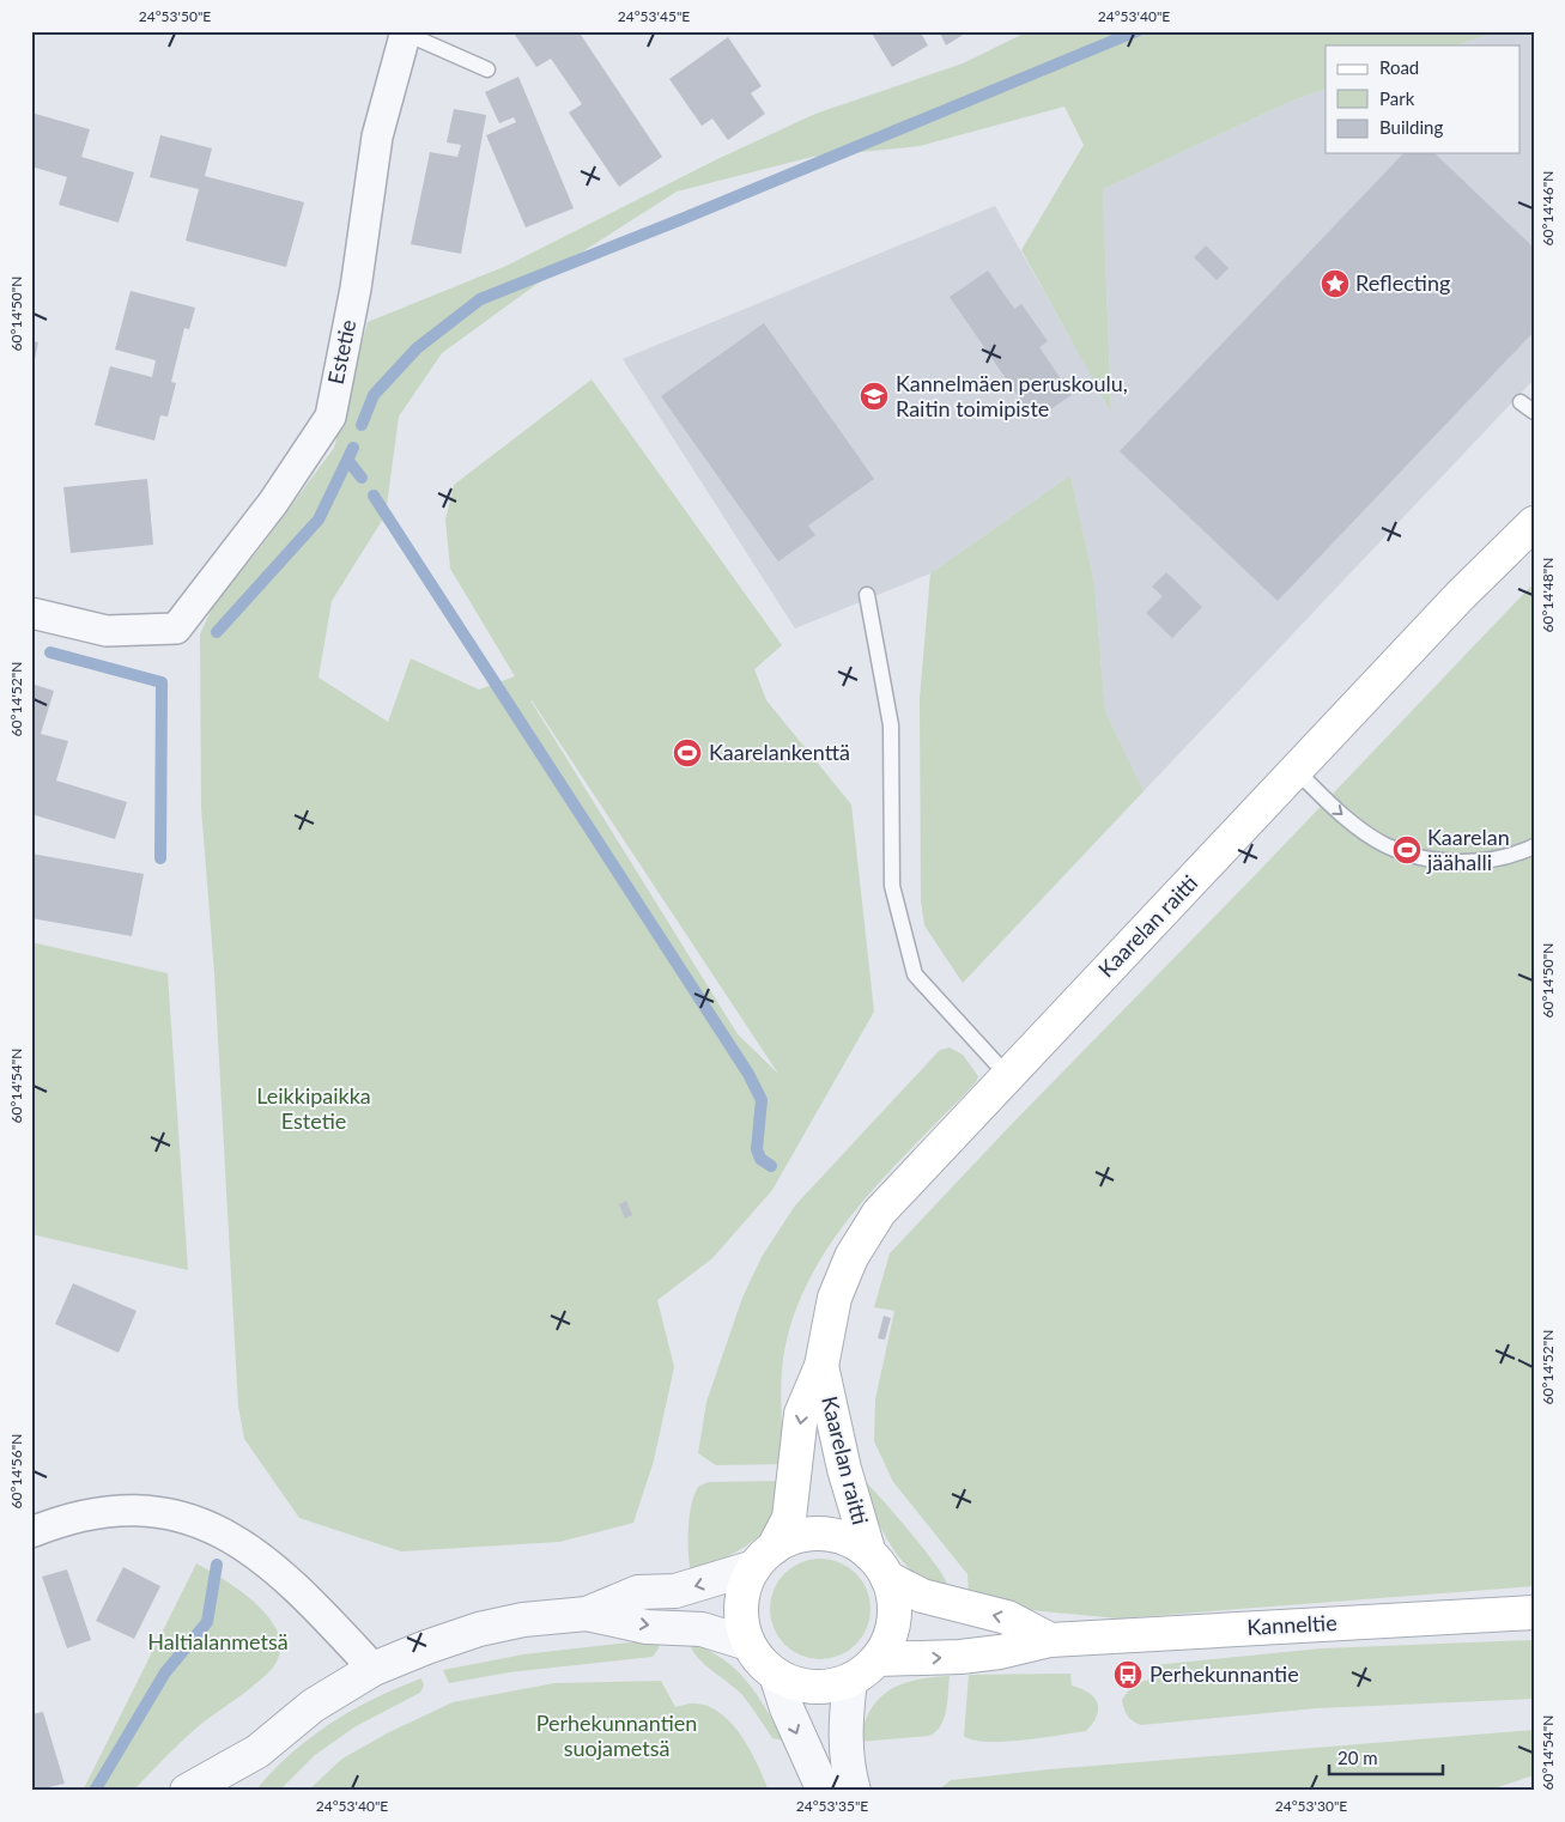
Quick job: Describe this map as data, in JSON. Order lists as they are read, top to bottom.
{
  "streets": {
    "main road": ["Kaarelan raitti", "Kanneltie"],
    "street": ["Estetie"]
  },
  "crossings": [
    ["Kaarelan raitti", "Kanneltie"]
  ],
  "parks": ["Leikkipaikka Estetie", "Haltialanmetsä", "Perhekunnantien suojametsä"],
  "places": {
    "place": ["Reflecting"],
    "school or university": ["Kannelmäen peruskoulu, Raitin toimipiste"],
    "sports": ["Kaarelankenttä", "Kaarelan jäähalli"],
    "bus stop": ["Perhekunnantie"]
  },
  "legend": ["Road", "Park", "Building"],
  "scale_bar": "20 m",
  "coordinates": [
    "24°53'50\"E",
    "24°53'45\"E",
    "24°53'40\"E",
    "60°14'46\"N",
    "60°14'50\"N",
    "60°14'48\"N",
    "60°14'52\"N",
    "60°14'54\"N",
    "60°14'56\"N",
    "24°53'35\"E",
    "24°53'30\"E"
  ]
}
